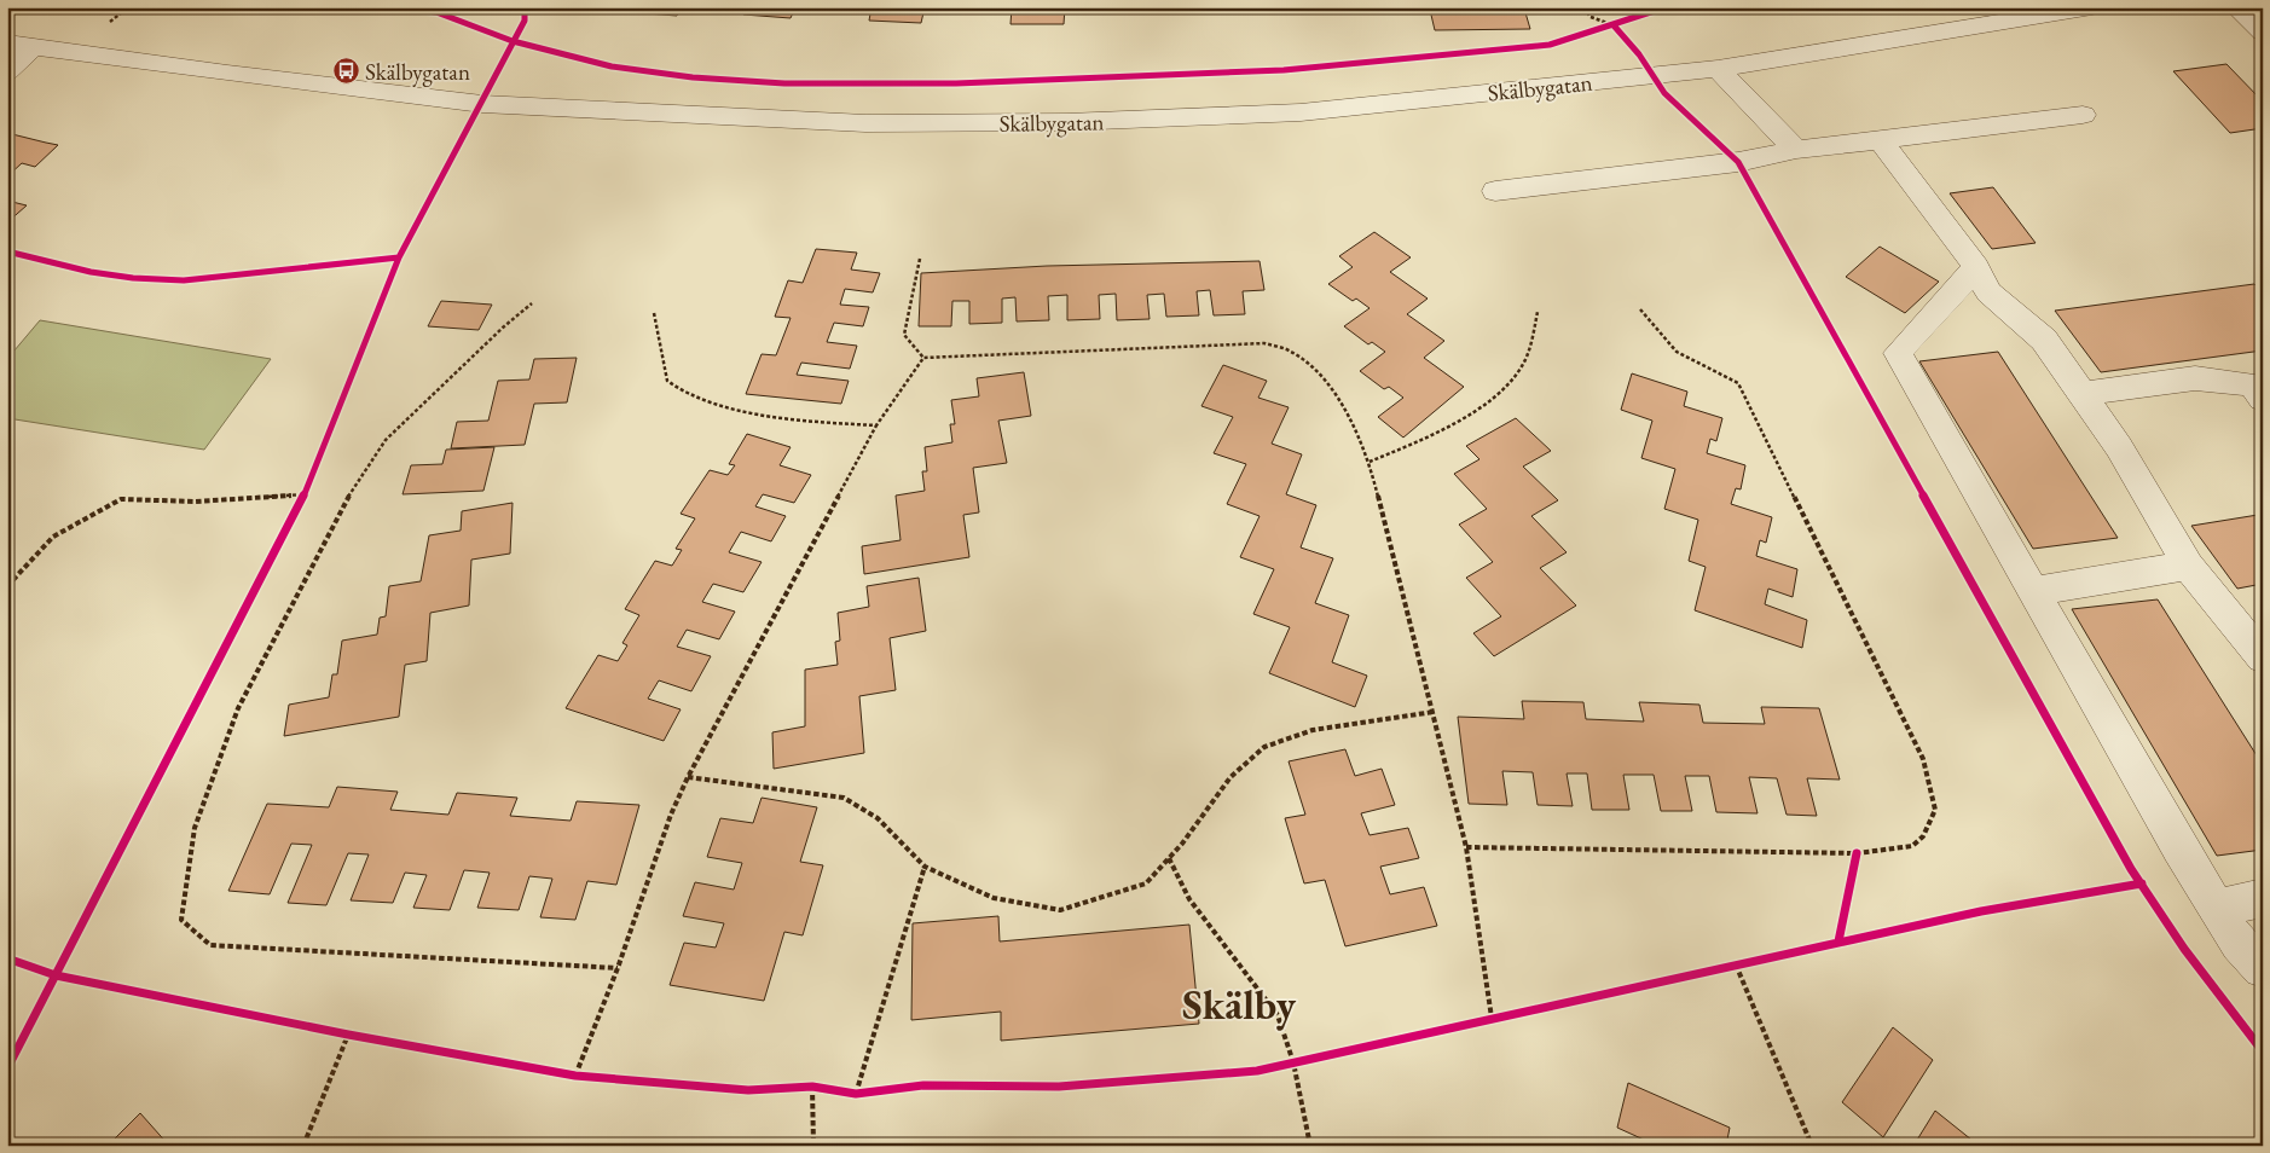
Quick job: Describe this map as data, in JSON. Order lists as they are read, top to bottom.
{
  "streets": {
    "street": ["Skälbygatan"]
  },
  "districts": ["Skälby"],
  "places": {
    "bus stop": ["Skälbygatan"]
  }
}
